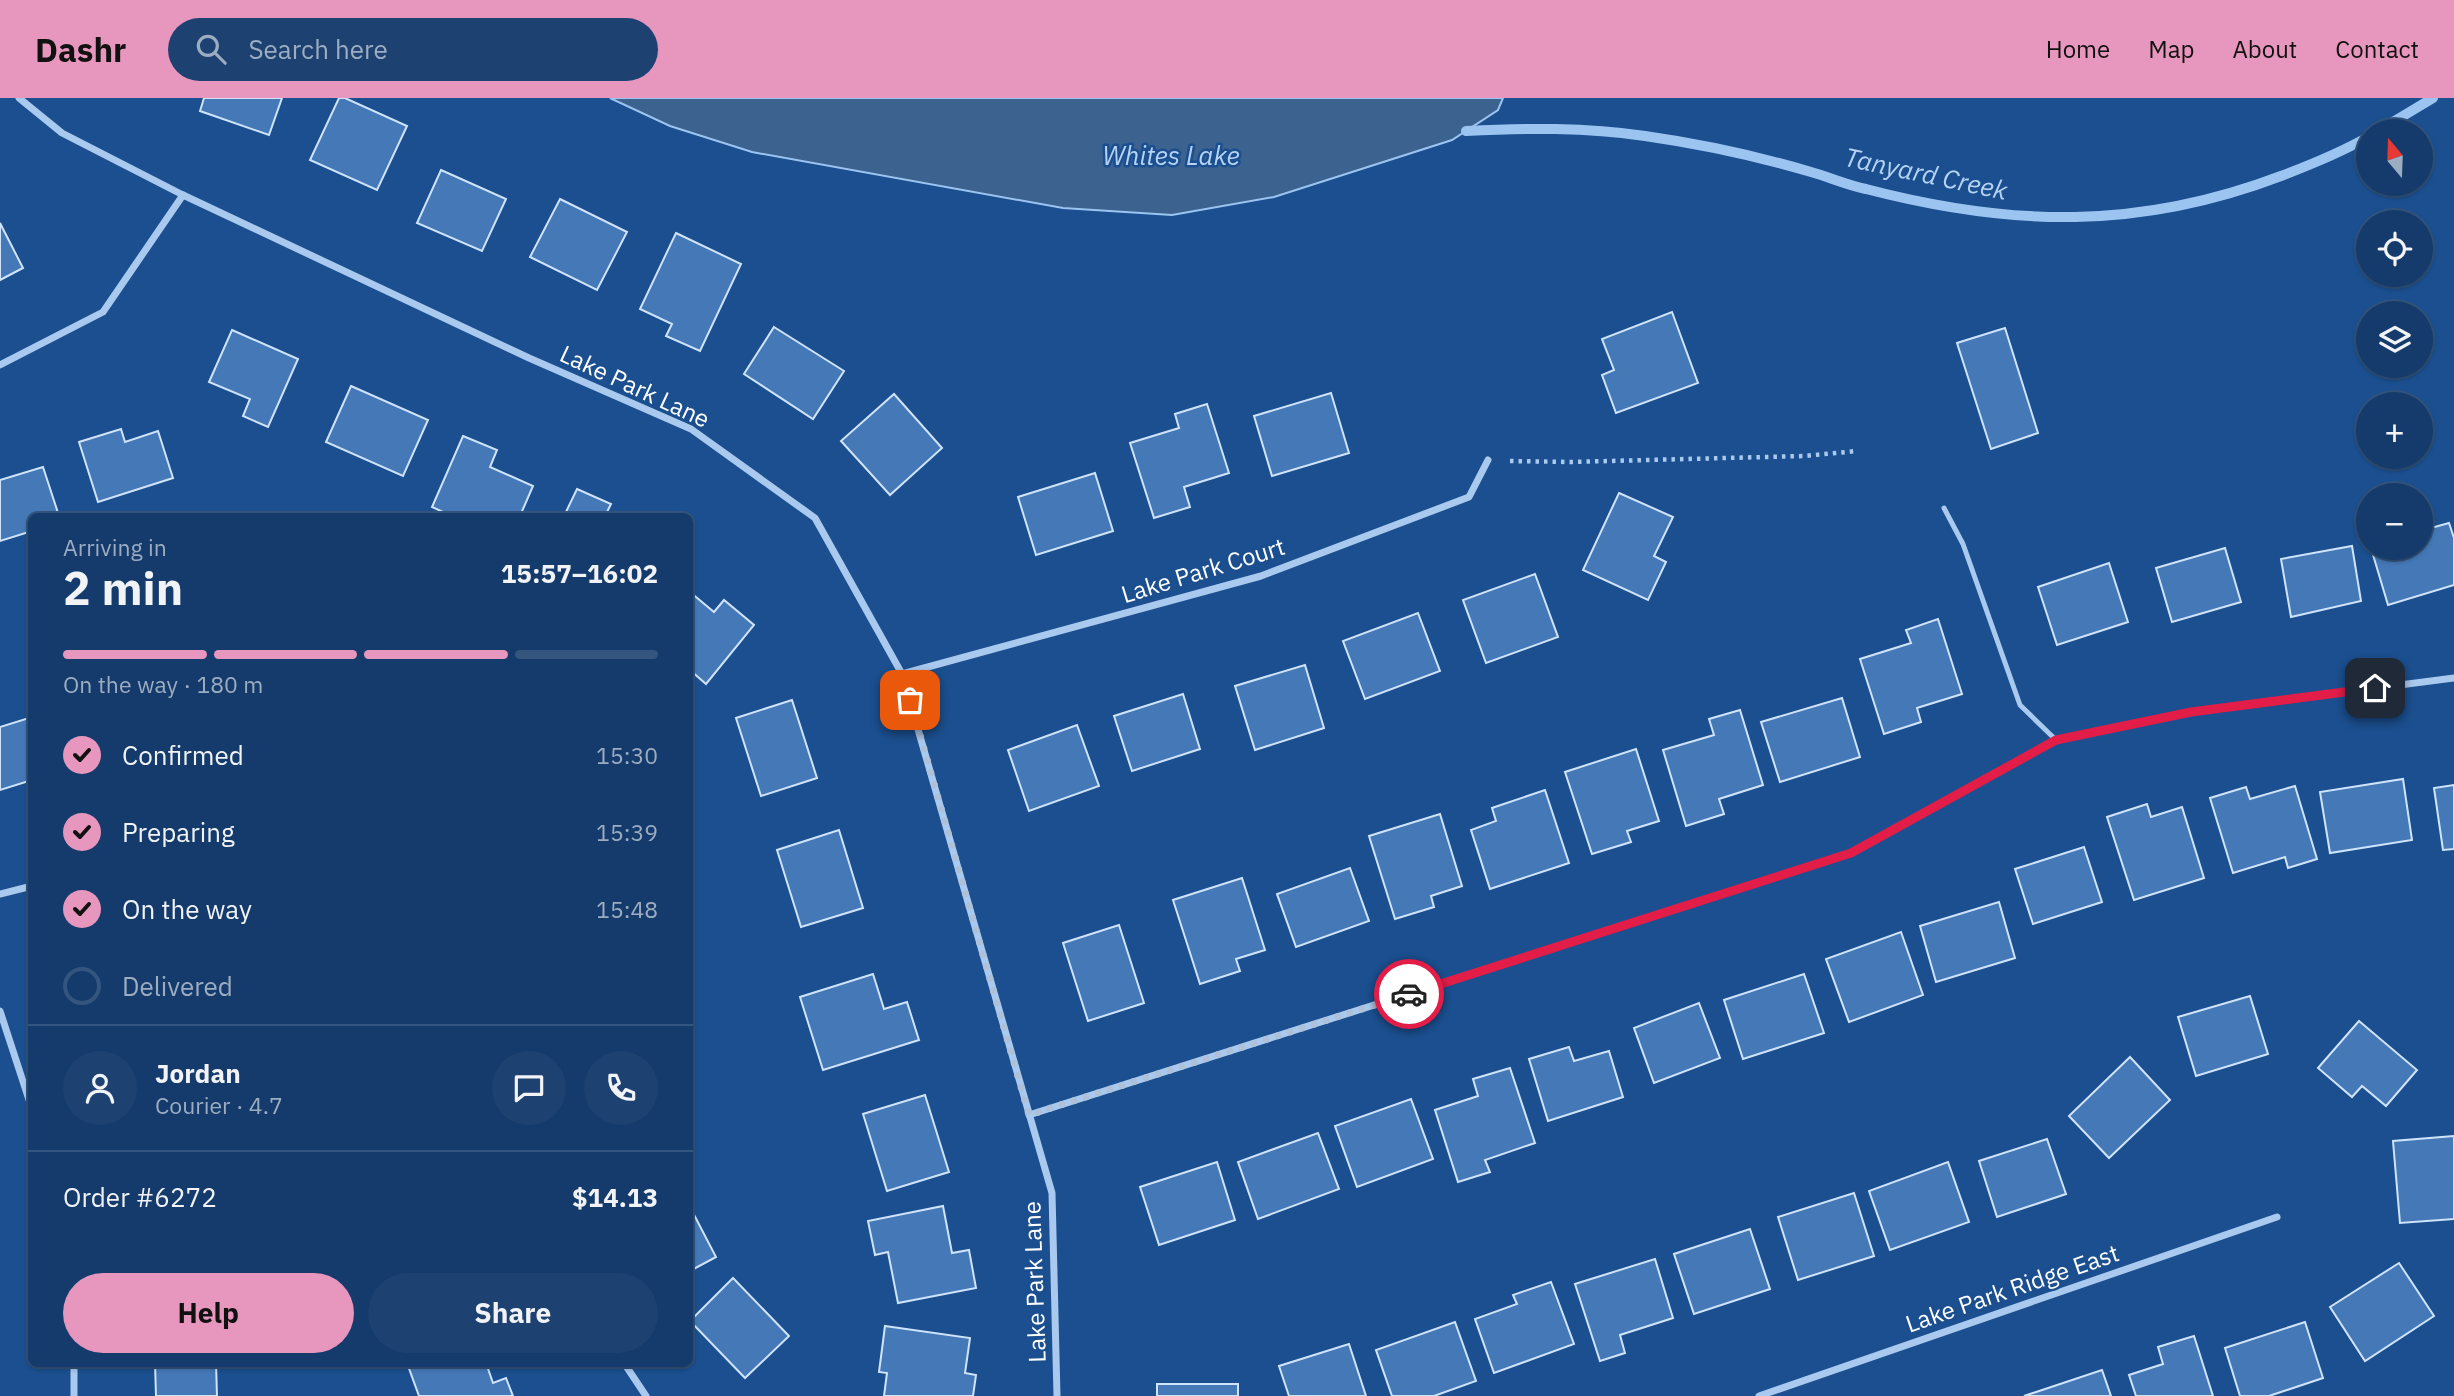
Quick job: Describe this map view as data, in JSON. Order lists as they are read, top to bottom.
{
  "streets": {
    "street": ["Lake Park Lane", "Lake Park Court", "Lake Park Ridge East"]
  },
  "crossings": [
    ["Lake Park Lane", "Lake Park Court"]
  ],
  "water": ["Whites Lake", "Tanyard Creek"],
  "north": "top",
  "page": {
    "header": "Dashr",
    "search": "Search here",
    "nav": [
      "Home",
      "Map",
      "About",
      "Contact"
    ],
    "map_buttons": ["+", "−"],
    "heading": ["2 min", "Arriving in", "15:57–16:02"],
    "panel": [
      "Jordan",
      "Courier · 4.7",
      "Order #6272",
      "$14.13"
    ],
    "bar": "On the way · 180 m",
    "list": [
      ["Confirmed", "15:30"],
      ["Preparing", "15:39"],
      ["On the way", "15:48"],
      "Delivered"
    ],
    "buttons": ["Help", "Share"]
  }
}
